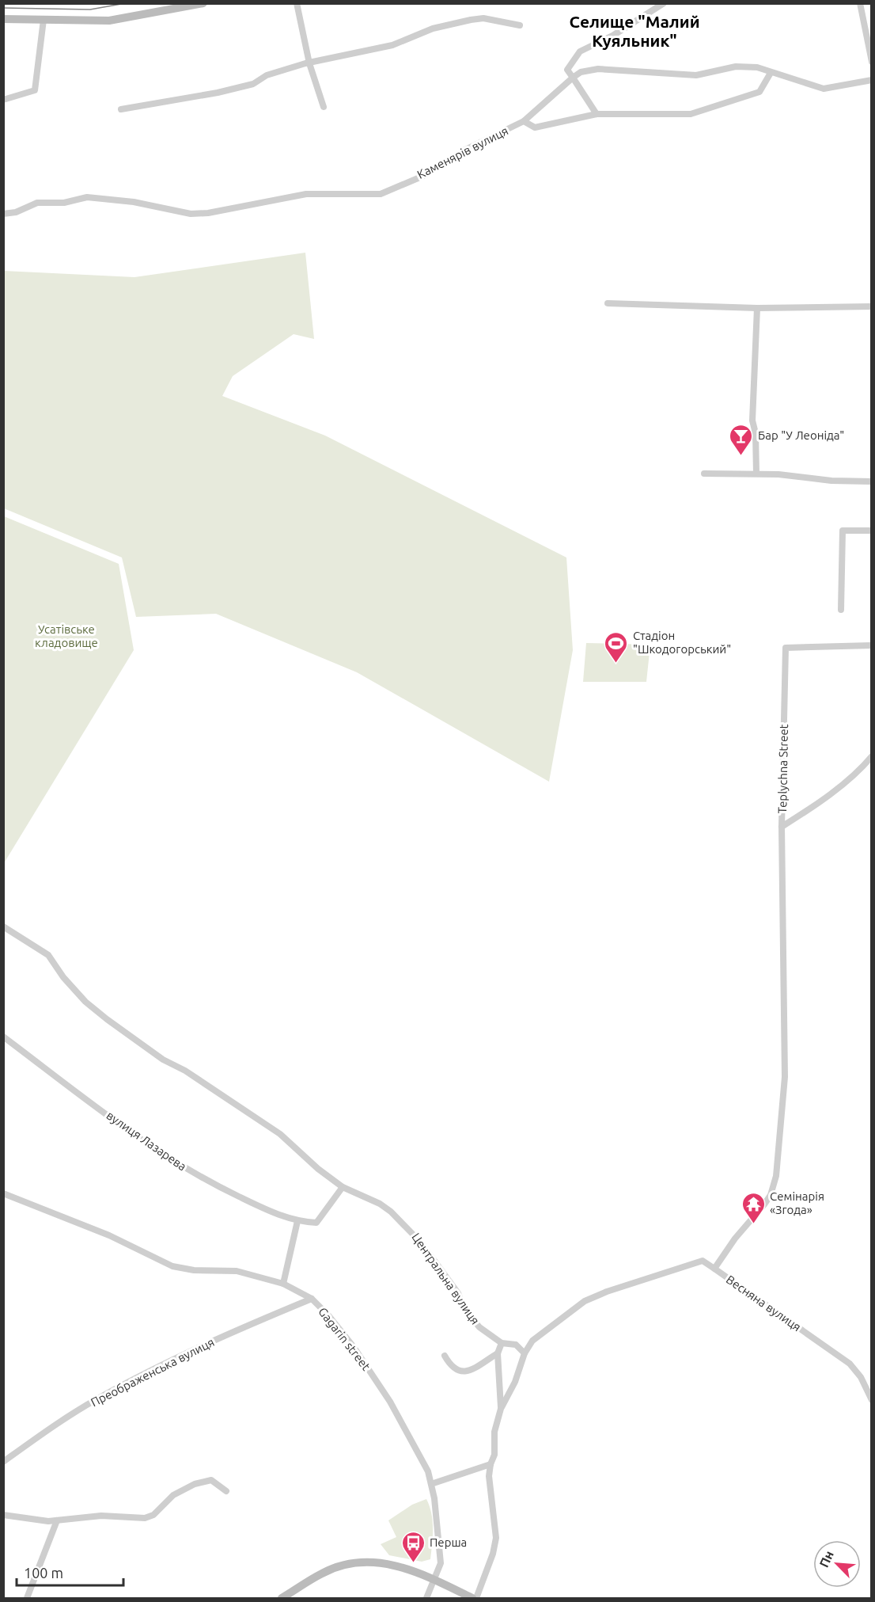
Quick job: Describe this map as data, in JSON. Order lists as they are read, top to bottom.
{
  "streets": {
    "street": [
      "Каменярів вулиця",
      "Teplychna Street",
      "вулиця Лазарева",
      "Центральна вулиця",
      "Весняна вулиця",
      "Gagarin street",
      "Преображенська вулиця"
    ]
  },
  "crossings": [
    ["Teplychna Street", "Весняна вулиця"],
    ["вулиця Лазарева", "Центральна вулиця"],
    ["Gagarin street", "Преображенська вулиця"]
  ],
  "districts": ["Селище \"Малий Куяльник\""],
  "parks": ["Усатівське кладовище"],
  "places": {
    "bar": ["Бар \"У Леоніда\""],
    "sports": ["Стадіон \"Шкодогорський\""],
    "temple": ["Семінарія «Згода»"],
    "bus stop": ["Перша"]
  },
  "scale_bar": "100 m",
  "north": "top left"
}
